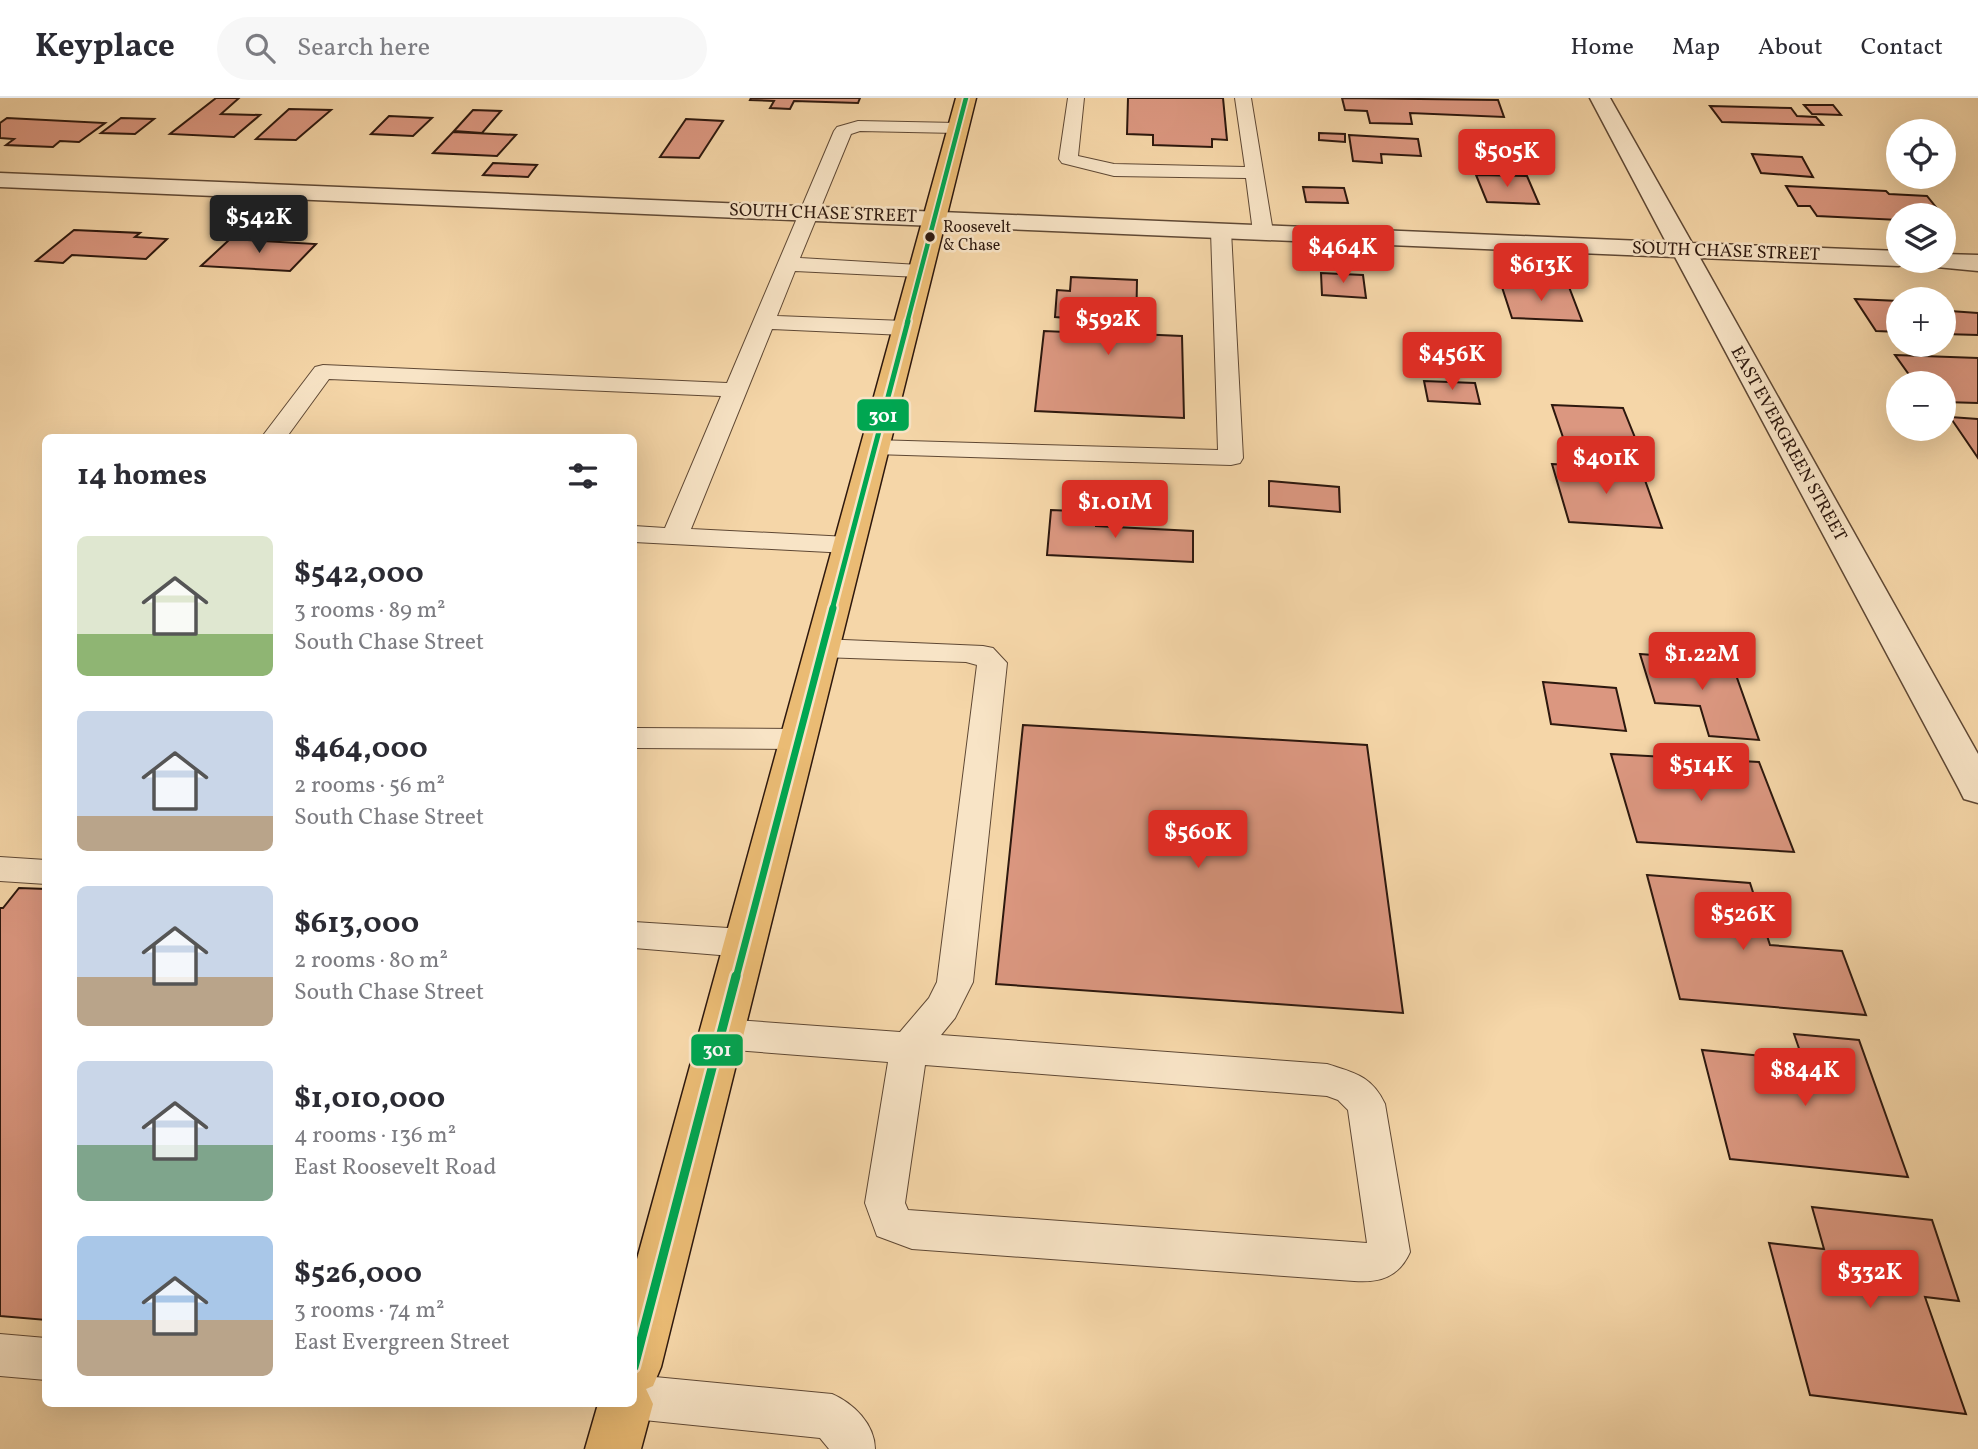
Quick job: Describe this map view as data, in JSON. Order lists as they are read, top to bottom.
{
  "streets": {
    "street": ["SOUTH CHASE STREET", "EAST EVERGREEN STREET"]
  },
  "crossings": [
    ["SOUTH CHASE STREET", "EAST EVERGREEN STREET"]
  ],
  "places": ["Roosevelt & Chase"],
  "lines": ["transit line 301"],
  "page": {
    "header": "Keyplace",
    "search": "Search here",
    "nav": [
      "Home",
      "Map",
      "About",
      "Contact"
    ],
    "map_buttons": ["+", "−"],
    "price": [
      "$505K",
      "$542K",
      "$464K",
      "$613K",
      "$592K",
      "$456K",
      "$401K",
      "$1.01M",
      "$1.22M",
      "$514K",
      "$560K",
      "$526K",
      "$844K",
      "$332K"
    ],
    "heading": "14 homes",
    "list": [
      {
        "name": "$542,000",
        "note": "3 rooms · 89 m² · South Chase Street"
      },
      {
        "name": "$464,000",
        "note": "2 rooms · 56 m² · South Chase Street"
      },
      {
        "name": "$613,000",
        "note": "2 rooms · 80 m² · South Chase Street"
      },
      {
        "name": "$1,010,000",
        "note": "4 rooms · 136 m² · East Roosevelt Road"
      },
      {
        "name": "$526,000",
        "note": "3 rooms · 74 m² · East Evergreen Street"
      }
    ]
  }
}
